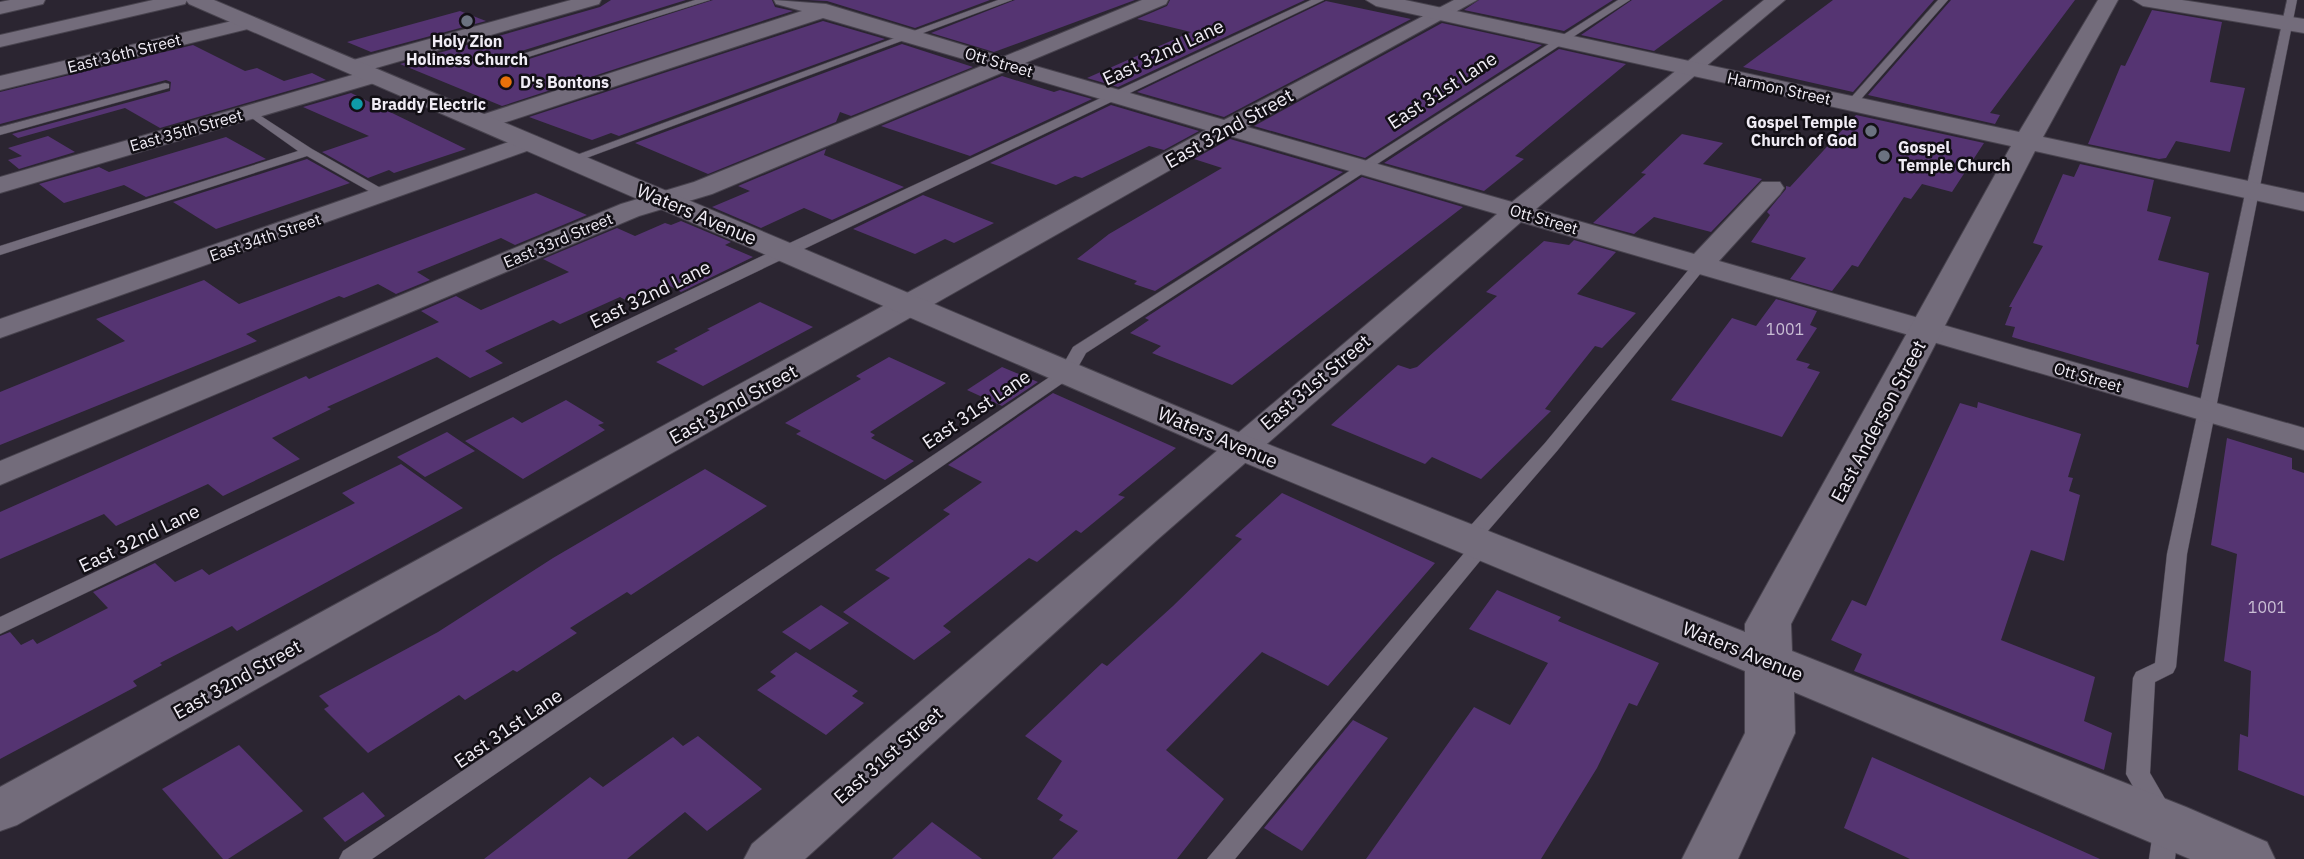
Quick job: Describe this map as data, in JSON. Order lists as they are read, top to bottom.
{
  "streets": {
    "main road": ["Harmon Street", "Waters Avenue", "East Anderson Street"],
    "street": [
      "East 36th Street",
      "Ott Street",
      "East 32nd Street",
      "East 35th Street",
      "East 34th Street",
      "East 33rd Street",
      "East 31st Street"
    ],
    "lane": ["East 32nd Lane", "East 31st Lane"]
  },
  "crossings": [
    ["East 32nd Lane", "Ott Street"],
    ["East 32nd Lane", "Waters Avenue"],
    ["East 36th Street", "Waters Avenue"],
    ["Ott Street", "East 31st Lane"],
    ["Ott Street", "East 32nd Street"],
    ["Ott Street", "East 33rd Street"],
    ["Ott Street", "East 31st Street"],
    ["Ott Street", "East Anderson Street"],
    ["Harmon Street", "East 31st Lane"],
    ["Harmon Street", "East 32nd Street"],
    ["Harmon Street", "East 31st Street"],
    ["Harmon Street", "East Anderson Street"],
    ["East 31st Lane", "Waters Avenue"],
    ["East 32nd Street", "Waters Avenue"],
    ["East 35th Street", "Waters Avenue"],
    ["Waters Avenue", "East 34th Street"],
    ["Waters Avenue", "East 33rd Street"],
    ["Waters Avenue", "East 31st Street"],
    ["Waters Avenue", "East Anderson Street"]
  ],
  "places": [
    "Holy Zion Holiness Church",
    "D's Bontons",
    "Braddy Electric",
    "Gospel Temple Church of God",
    "Gospel Temple Church"
  ],
  "house_numbers": ["1001", "1001"]
}
